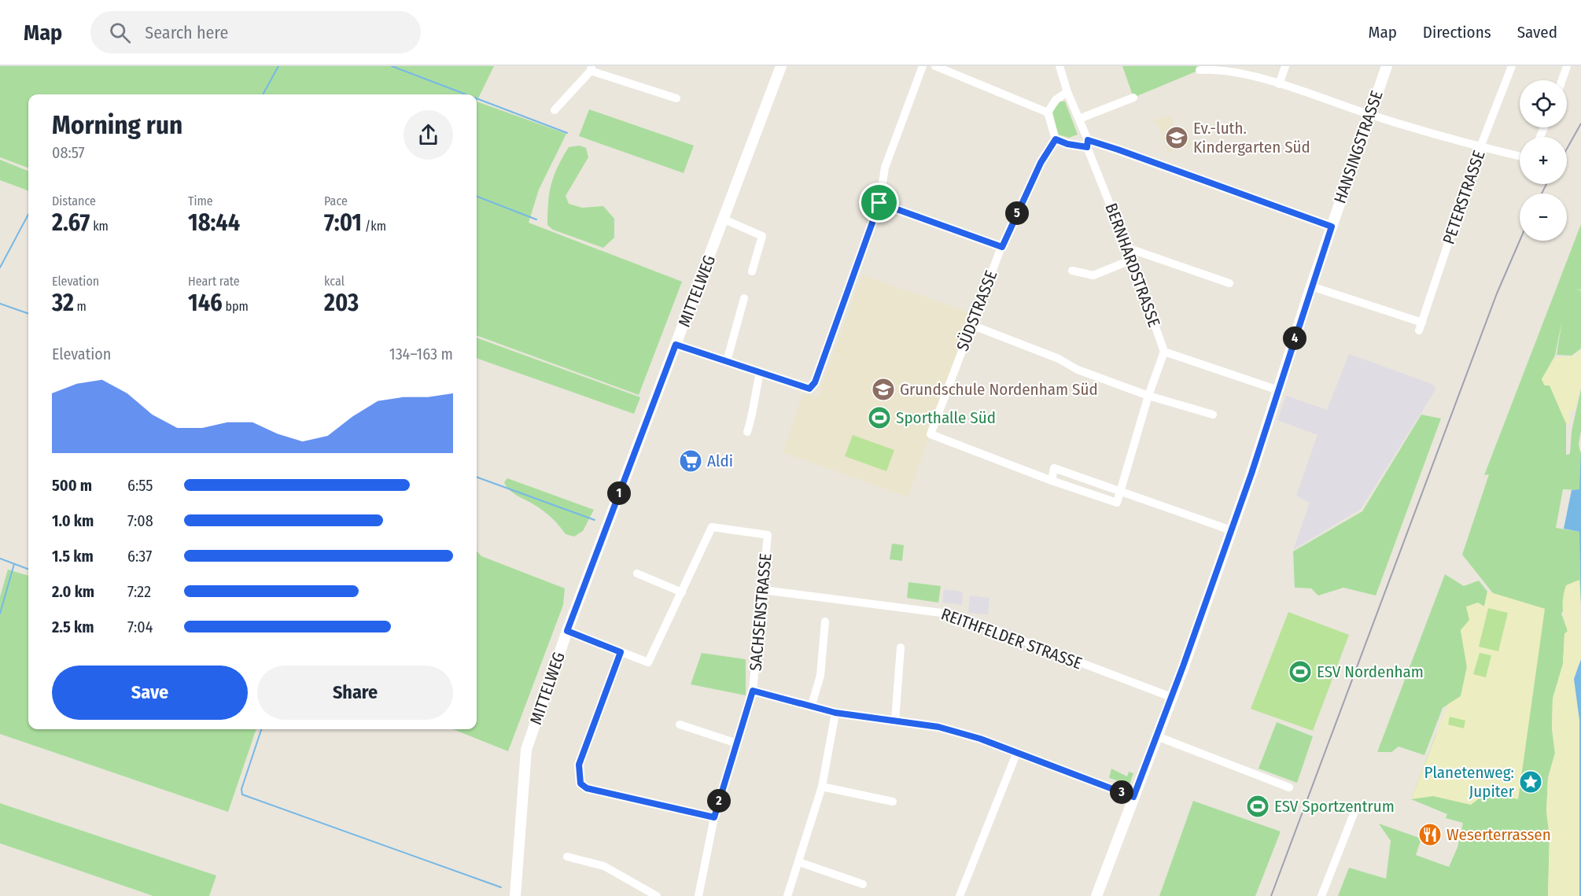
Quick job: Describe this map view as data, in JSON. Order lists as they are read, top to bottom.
{
  "streets": {
    "street": [
      "HANSINGSTRASSE",
      "PETERSTRASSE",
      "BERNHARDSTRASSE",
      "MITTELWEG",
      "SÜDSTRASSE",
      "SACHSENSTRASSE",
      "REITHFELDER STRASSE"
    ]
  },
  "crossings": [
    ["HANSINGSTRASSE", "PETERSTRASSE"],
    ["HANSINGSTRASSE", "REITHFELDER STRASSE"],
    ["MITTELWEG", "SACHSENSTRASSE"],
    ["SACHSENSTRASSE", "REITHFELDER STRASSE"]
  ],
  "places": {
    "school or university": ["Ev.-luth. Kindergarten Süd", "Grundschule Nordenham Süd"],
    "sports": ["Sporthalle Süd", "ESV Nordenham", "ESV Sportzentrum"],
    "supermarket": ["Aldi"],
    "place": ["Planetenweg: Jupiter"],
    "restaurant": ["Weserterrassen"]
  },
  "page": {
    "header": "Map",
    "search": "Search here",
    "nav": ["Map", "Directions", "Saved"],
    "map_buttons": ["+", "−"],
    "heading": ["Morning run", "08:57"],
    "stats": [
      ["Distance", "2.67 km"],
      ["Time", "18:44"],
      ["Pace", "7:01 /km"],
      ["Elevation", "32 m"],
      ["Heart rate", "146 bpm"],
      ["kcal", "203"]
    ],
    "pins": [
      "5",
      "4",
      "1",
      "3",
      "2"
    ],
    "chart": ["Elevation", "134–163 m"],
    "list": [
      {
        "name": "500 m",
        "note": "6:55"
      },
      {
        "name": "1.0 km",
        "note": "7:08"
      },
      {
        "name": "1.5 km",
        "note": "6:37"
      },
      {
        "name": "2.0 km",
        "note": "7:22"
      },
      {
        "name": "2.5 km",
        "note": "7:04"
      }
    ],
    "buttons": ["Save", "Share"]
  }
}
